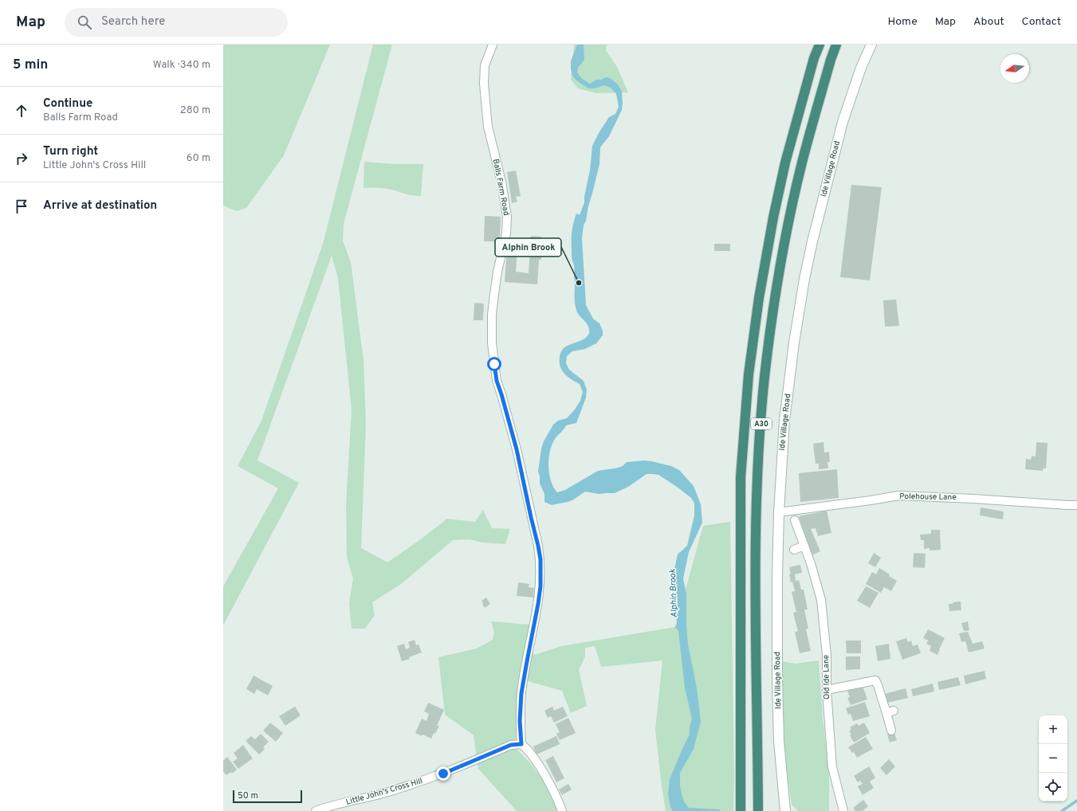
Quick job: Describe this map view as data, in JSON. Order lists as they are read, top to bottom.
{
  "streets": {
    "highway": ["A30"],
    "street": [
      "Ide Village Road",
      "Balls Farm Road",
      "Polehouse Lane",
      "Old Ide Lane",
      "Little John's Cross Hill"
    ]
  },
  "crossings": [
    ["Ide Village Road", "Polehouse Lane"],
    ["Balls Farm Road", "Little John's Cross Hill"]
  ],
  "water": ["Alphin Brook"],
  "places": ["Alphin Brook"],
  "scale_bar": "50 m",
  "north": "left",
  "page": {
    "header": "Map",
    "search": "Search here",
    "nav": [
      "Home",
      "Map",
      "About",
      "Contact"
    ],
    "heading": ["5 min", "Walk · 340 m"],
    "list": [
      ["Continue", "Balls Farm Road", "280 m"],
      ["Turn right", "Little John's Cross Hill", "60 m"],
      "Arrive at destination"
    ],
    "map_buttons": ["+", "−"],
    "scale": "50 m"
  }
}
